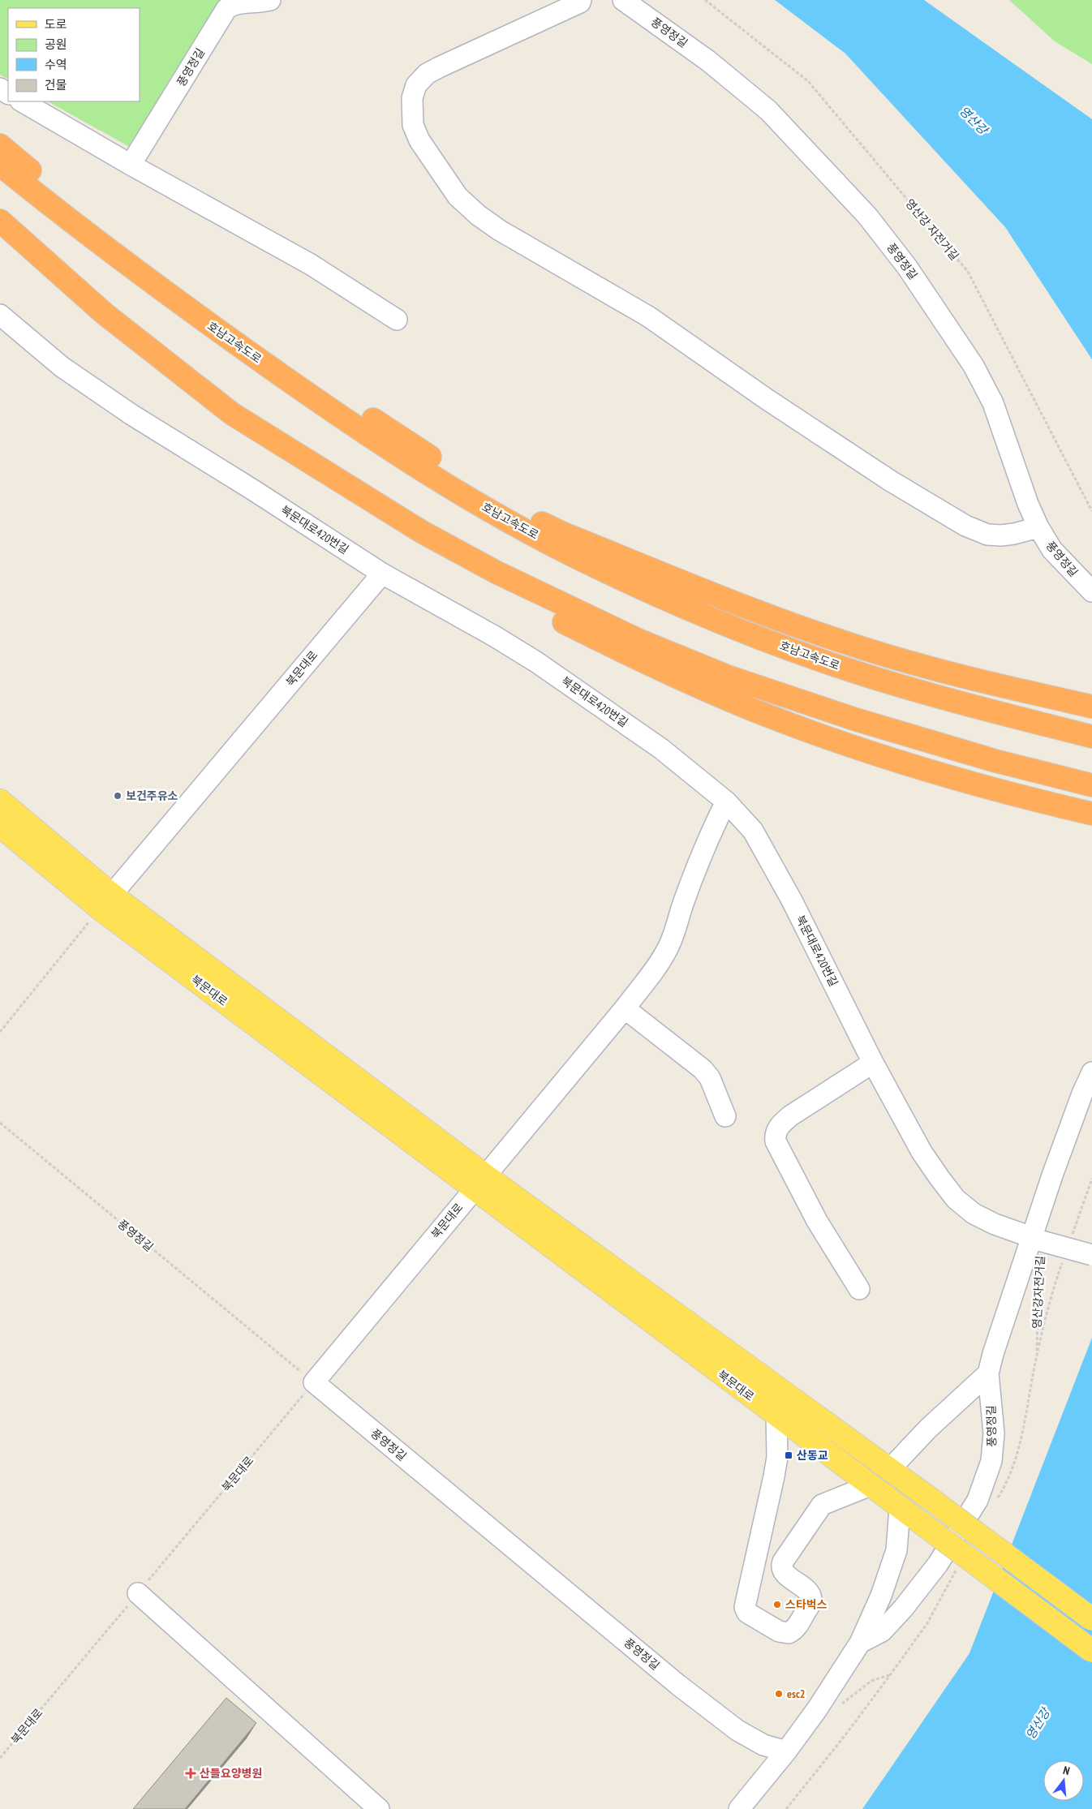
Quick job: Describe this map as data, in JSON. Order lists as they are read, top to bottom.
{
  "streets": {
    "highway": ["호남고속도로"],
    "main road": ["북문대로"],
    "street": ["풍영정길", "북문대로420번길"],
    "path": ["영산강 자전거길", "영산강자전거길"]
  },
  "crossings": [
    ["풍영정길", "북문대로420번길"],
    ["풍영정길", "북문대로"],
    ["북문대로420번길", "북문대로"]
  ],
  "water": ["영산강"],
  "places": {
    "other": ["보건주유소", "스타벅스", "esc2"],
    "transit": ["산동교"],
    "health": ["산들요양병원"]
  },
  "legend": [
    "도로",
    "공원",
    "수역",
    "건물"
  ],
  "north": "top"
}
